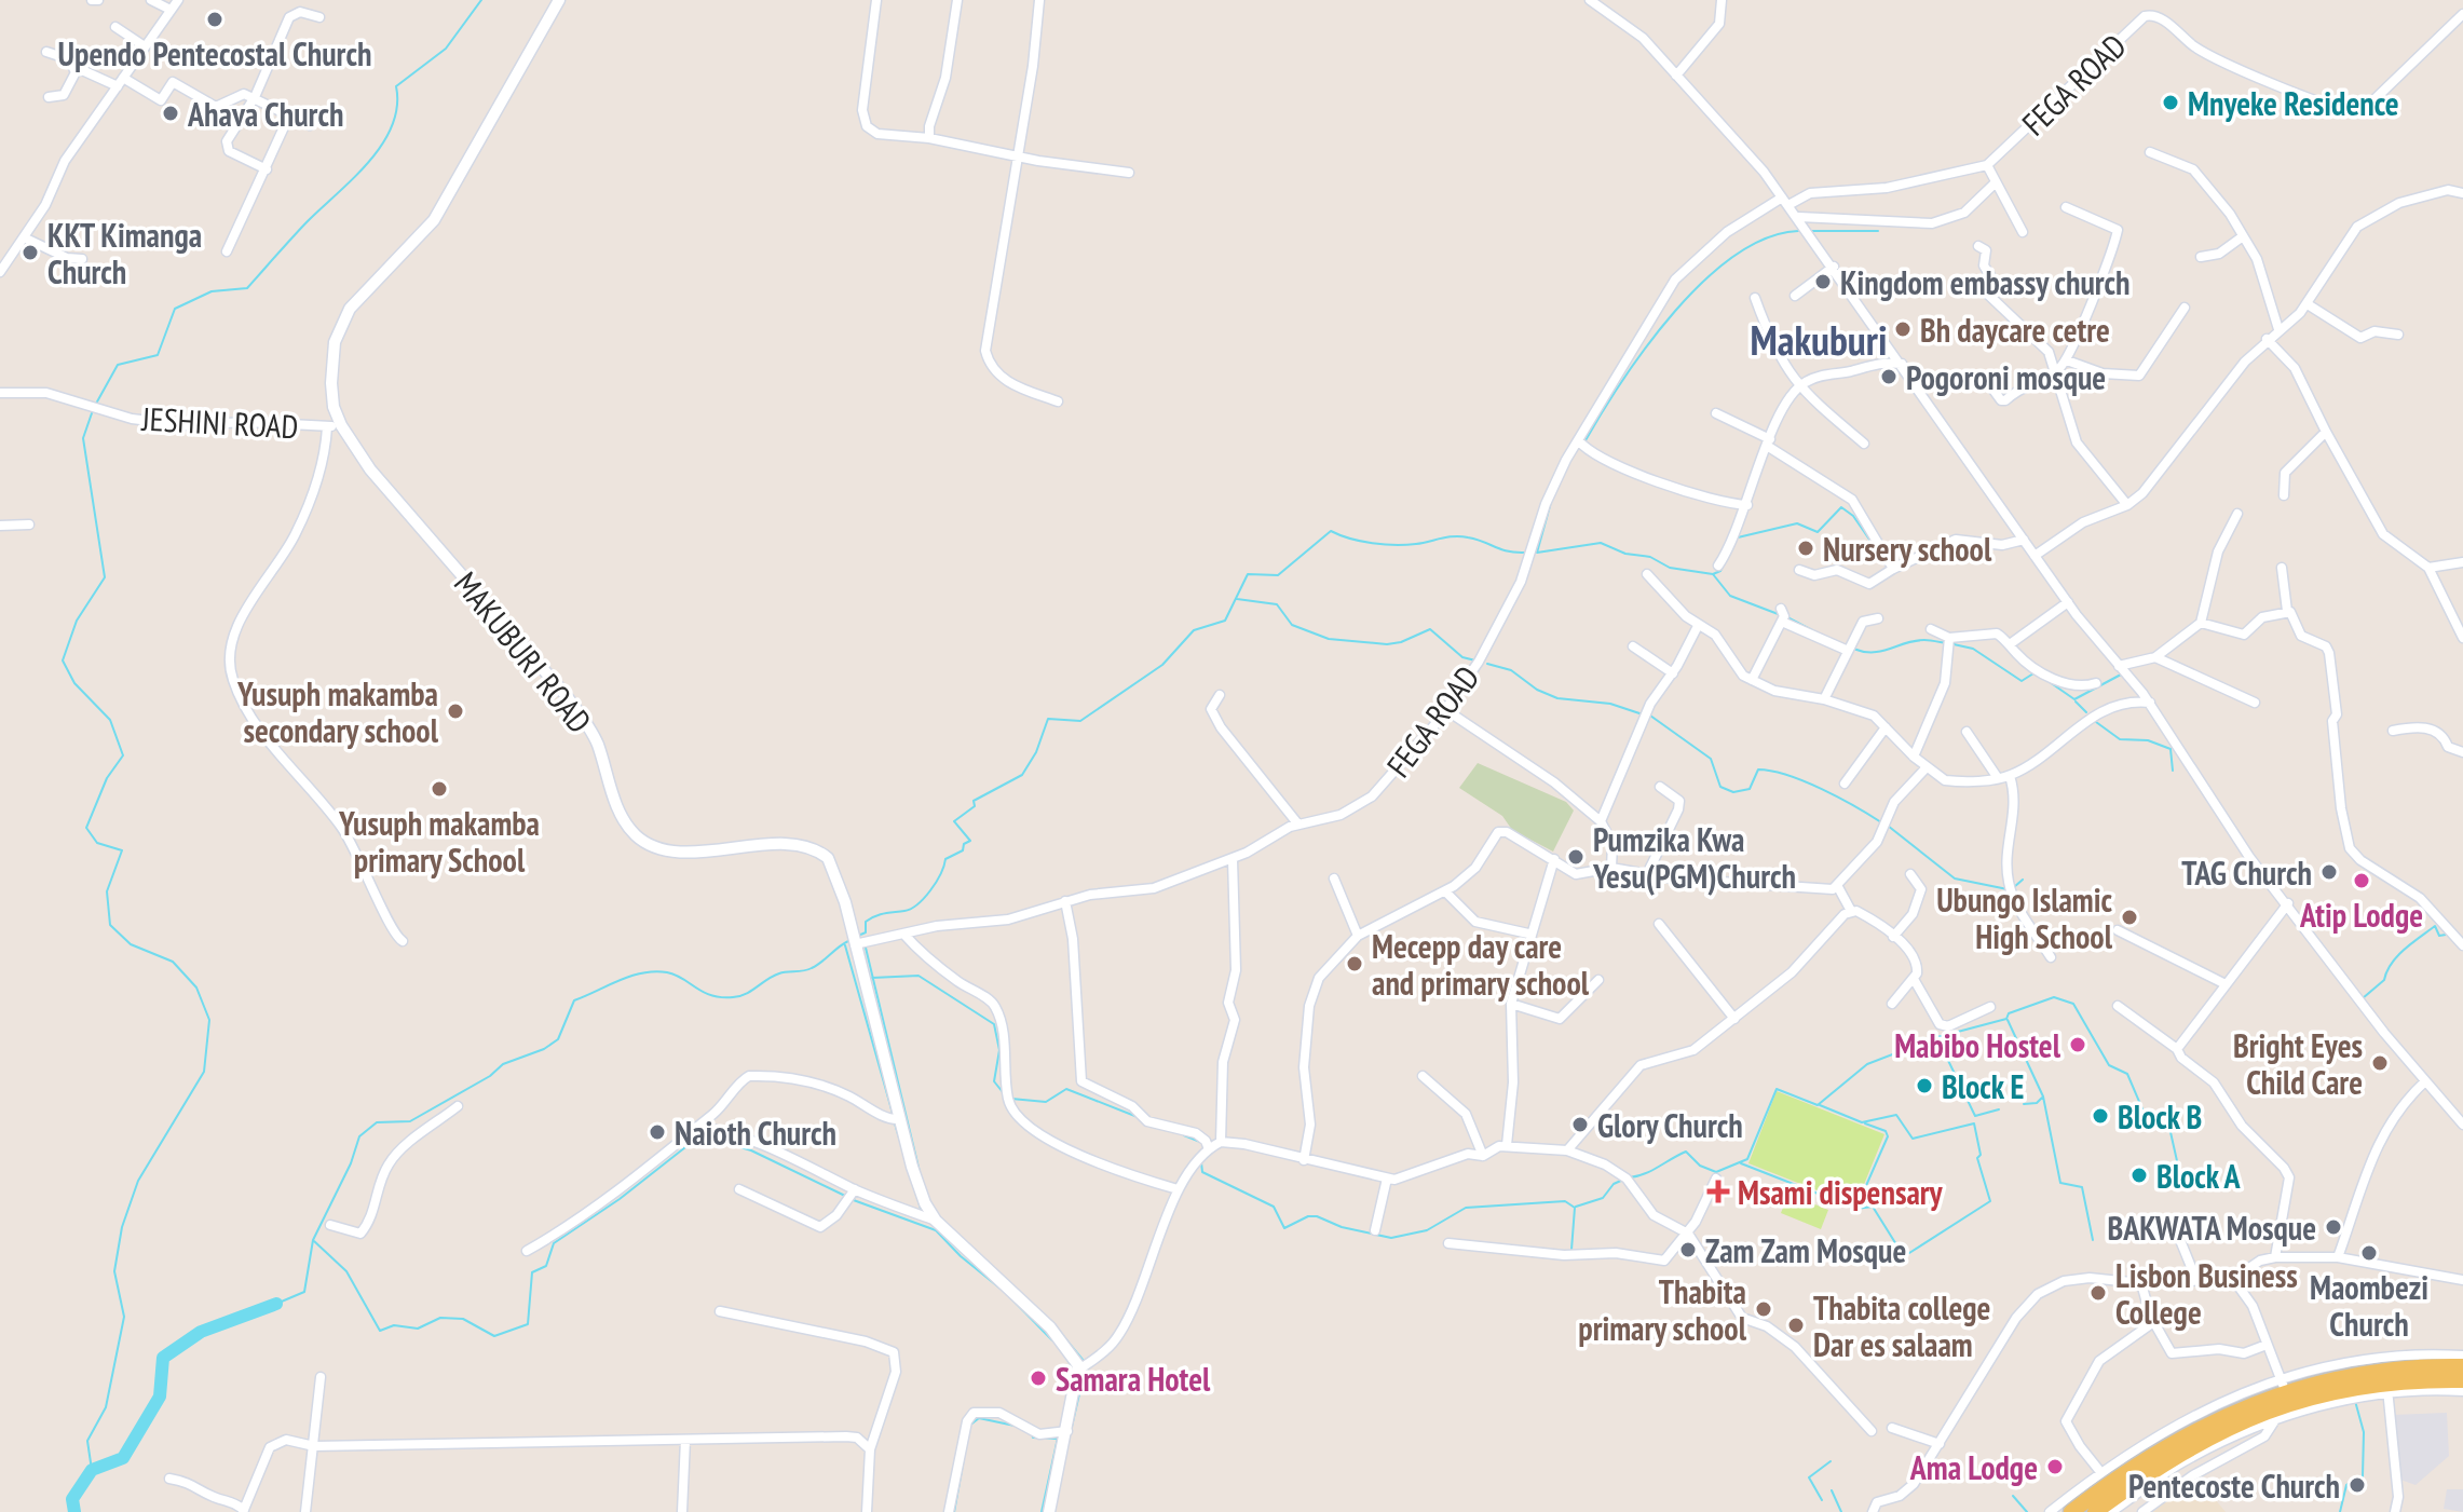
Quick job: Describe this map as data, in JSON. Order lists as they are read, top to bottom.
{
  "streets": {
    "street": ["FEGA ROAD", "JESHINI ROAD", "MAKUBURI ROAD"]
  },
  "crossings": [
    ["FEGA ROAD", "MAKUBURI ROAD"],
    ["JESHINI ROAD", "MAKUBURI ROAD"]
  ],
  "districts": ["Makuburi"],
  "places": {
    "other": [
      "Upendo Pentecostal Church",
      "Mnyeke Residence",
      "Ahava Church",
      "KKT Kimanga Church",
      "Kingdom embassy church",
      "Bh daycare cetre",
      "Pogoroni mosque",
      "Nursery school",
      "Yusuph makamba secondary school",
      "Yusuph makamba primary School",
      "Pumzika Kwa Yesu(PGM)Church",
      "TAG Church",
      "Atip Lodge",
      "Ubungo Islamic High School",
      "Mecepp day care and primary school",
      "Mabibo Hostel",
      "Bright Eyes Child Care",
      "Block E",
      "Block B",
      "Glory Church",
      "Naioth Church",
      "Block A",
      "BAKWATA Mosque",
      "Zam Zam Mosque",
      "Maombezi Church",
      "Lisbon Business College",
      "Thabita primary school",
      "Thabita college Dar es salaam",
      "Samara Hotel",
      "Ama Lodge",
      "Pentecoste Church"
    ],
    "health": ["Msami dispensary"]
  }
}
